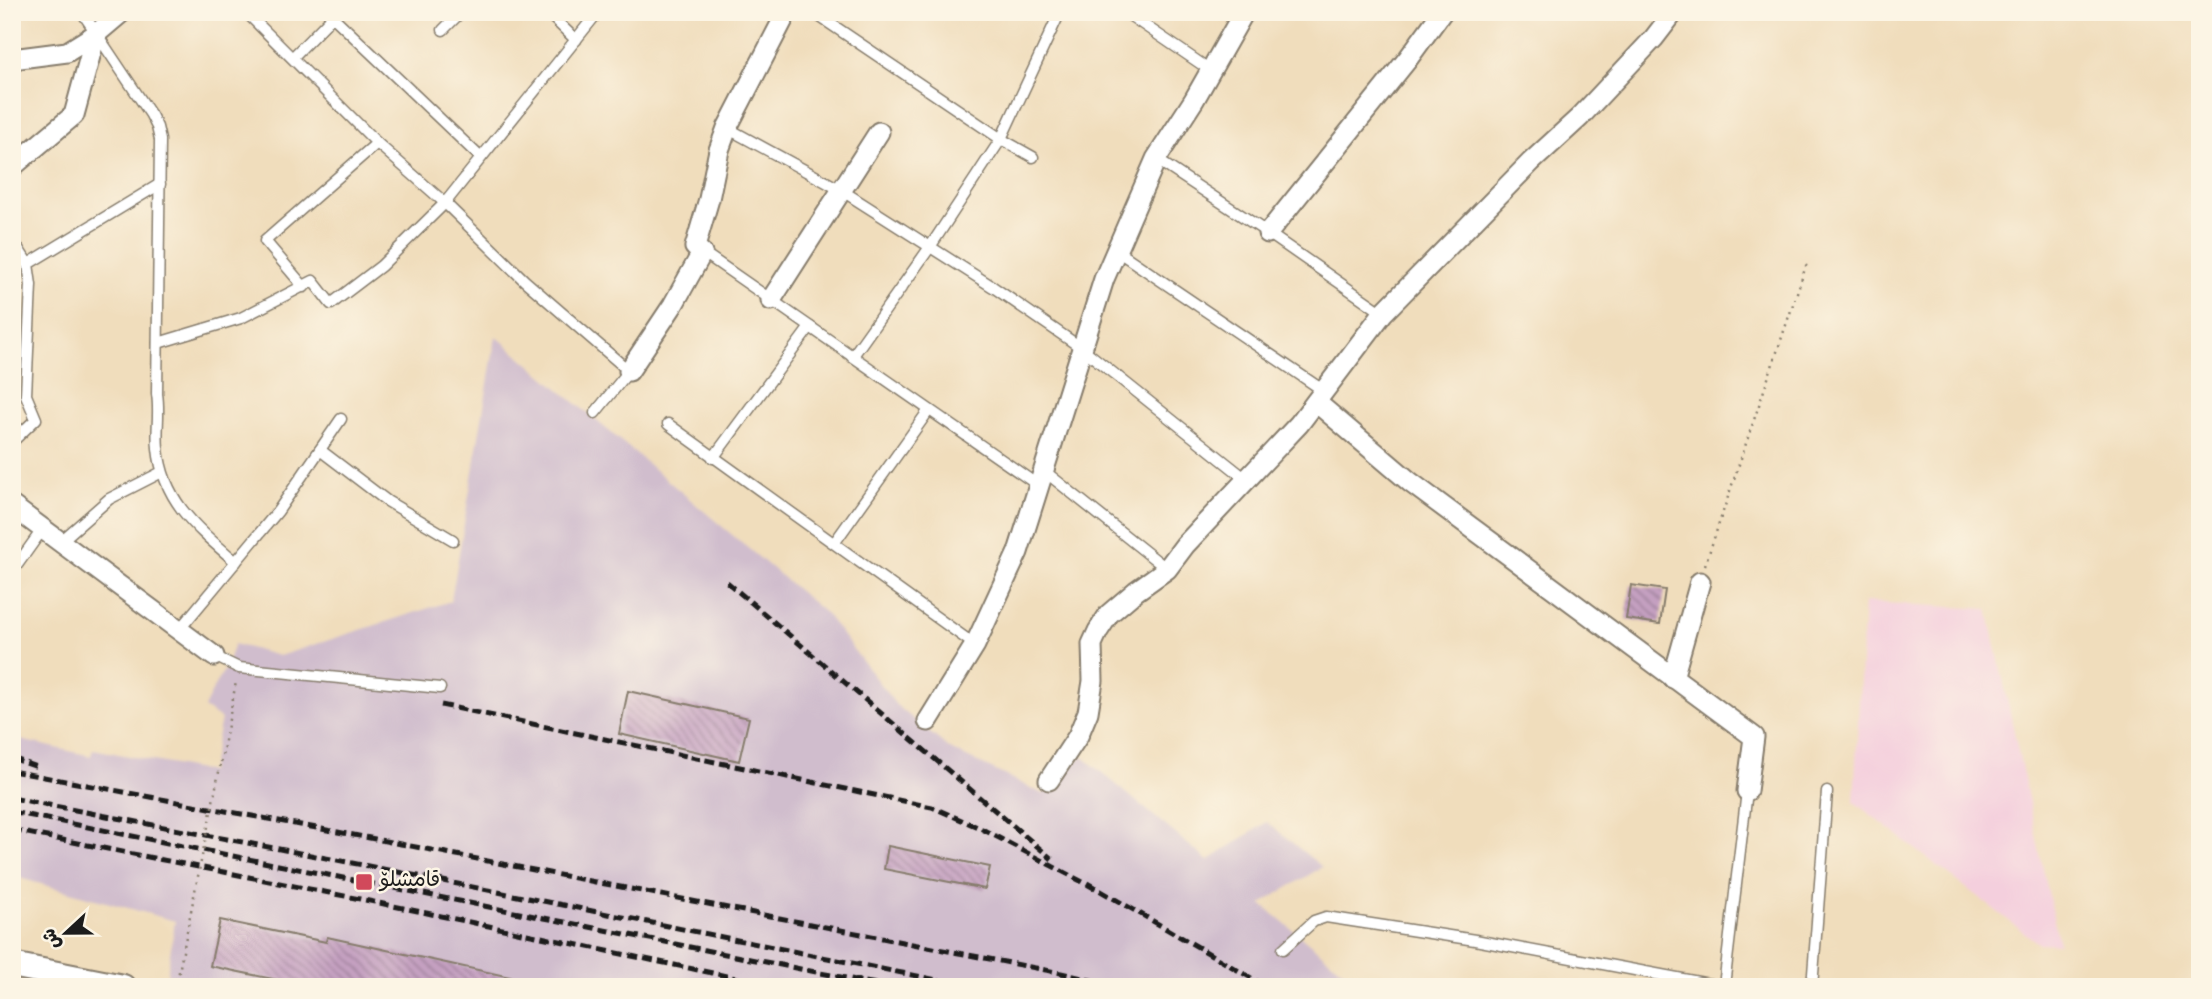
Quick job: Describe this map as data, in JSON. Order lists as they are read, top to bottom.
{
  "places": {
    "transit": ["قامشلۆ"]
  },
  "north": "left"
}
